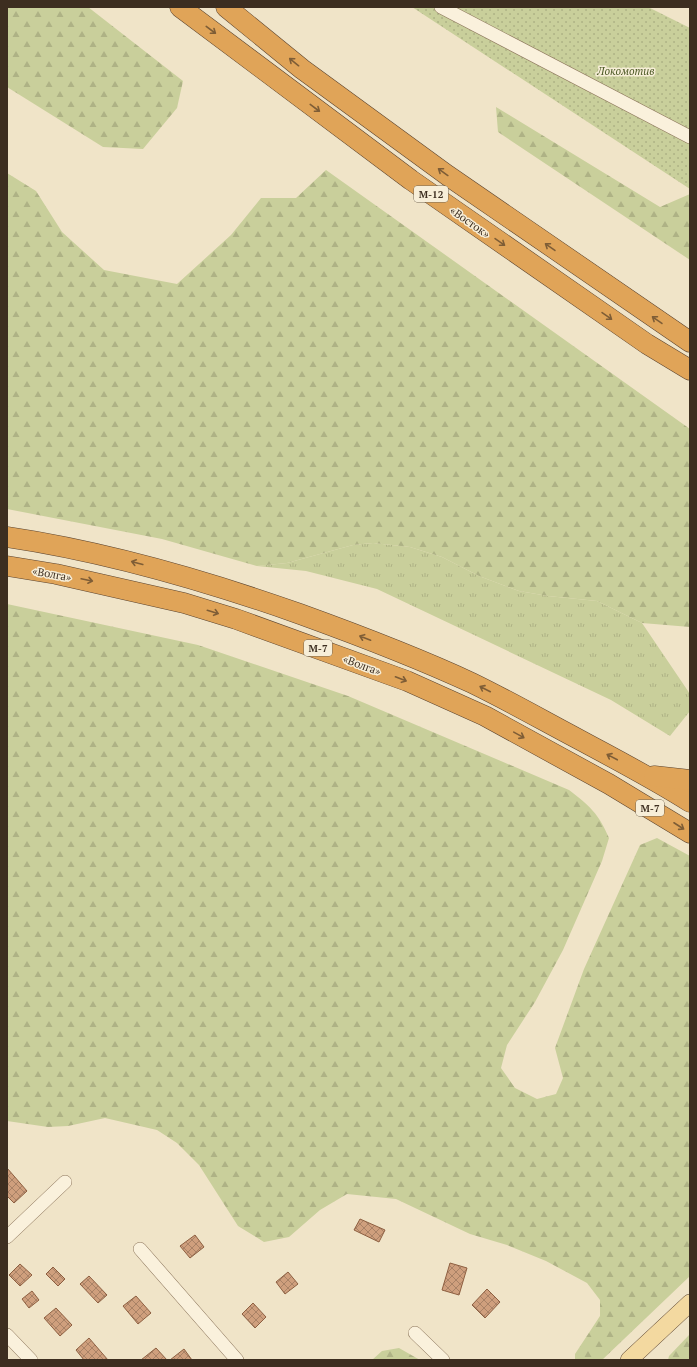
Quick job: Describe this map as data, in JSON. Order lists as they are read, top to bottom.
{
  "streets": {
    "highway": [
      "М-12",
      "«Восток»",
      "«Волга»",
      "М-7"
    ]
  },
  "parks": ["Локомотив"]
}
